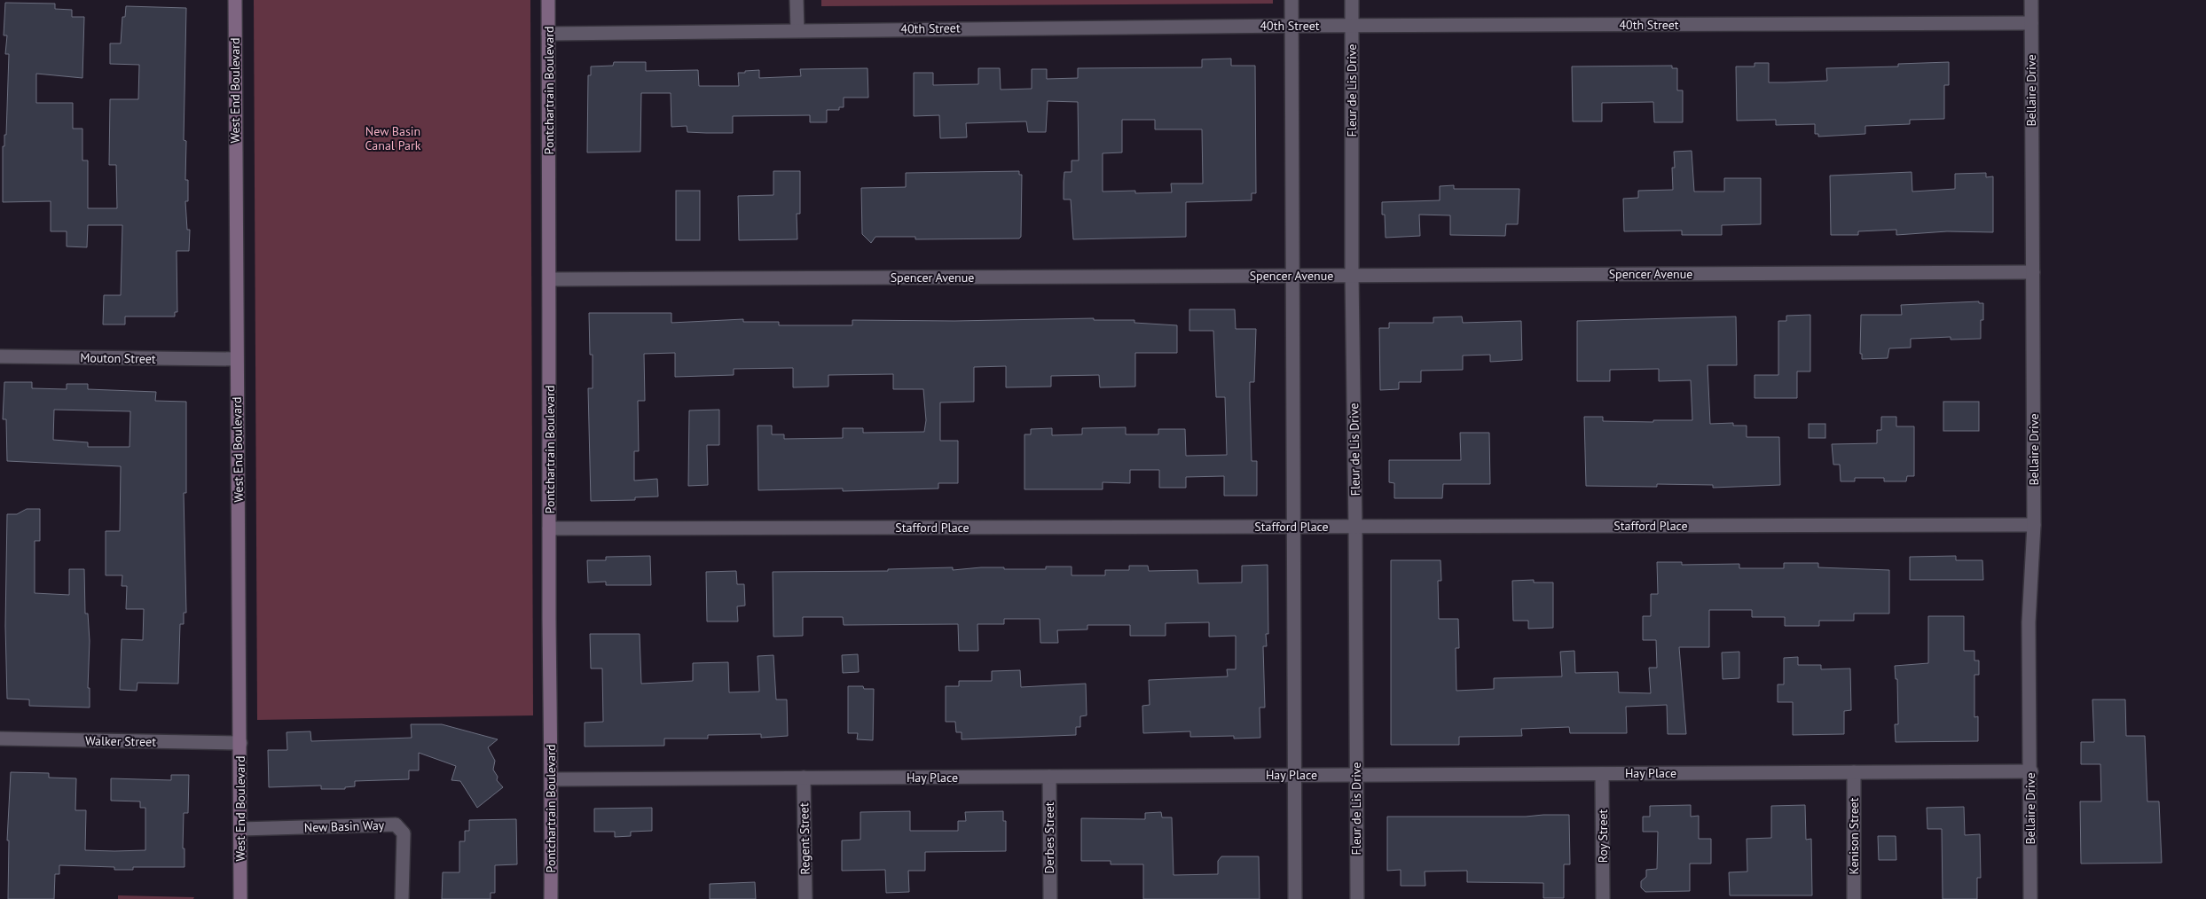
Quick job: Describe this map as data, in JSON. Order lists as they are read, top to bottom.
{
  "streets": {
    "main road": ["West End Boulevard", "Pontchartrain Boulevard"],
    "street": [
      "40th Street",
      "Fleur de Lis Drive",
      "Bellaire Drive",
      "Spencer Avenue",
      "Mouton Street",
      "Stafford Place",
      "Walker Street",
      "Hay Place",
      "New Basin Way",
      "Roy Street",
      "Kenison Street",
      "Derbes Street",
      "Regent Street"
    ]
  },
  "crossings": [
    ["40th Street", "Pontchartrain Boulevard"],
    ["40th Street", "Fleur de Lis Drive"],
    ["40th Street", "Bellaire Drive"],
    ["West End Boulevard", "Mouton Street"],
    ["West End Boulevard", "Walker Street"],
    ["West End Boulevard", "New Basin Way"],
    ["Pontchartrain Boulevard", "Spencer Avenue"],
    ["Pontchartrain Boulevard", "Stafford Place"],
    ["Pontchartrain Boulevard", "Hay Place"],
    ["Fleur de Lis Drive", "Spencer Avenue"],
    ["Fleur de Lis Drive", "Stafford Place"],
    ["Fleur de Lis Drive", "Hay Place"],
    ["Bellaire Drive", "Spencer Avenue"],
    ["Bellaire Drive", "Stafford Place"],
    ["Bellaire Drive", "Hay Place"],
    ["Hay Place", "Roy Street"],
    ["Hay Place", "Kenison Street"],
    ["Hay Place", "Derbes Street"],
    ["Hay Place", "Regent Street"]
  ],
  "parks": ["New Basin Canal Park"]
}
